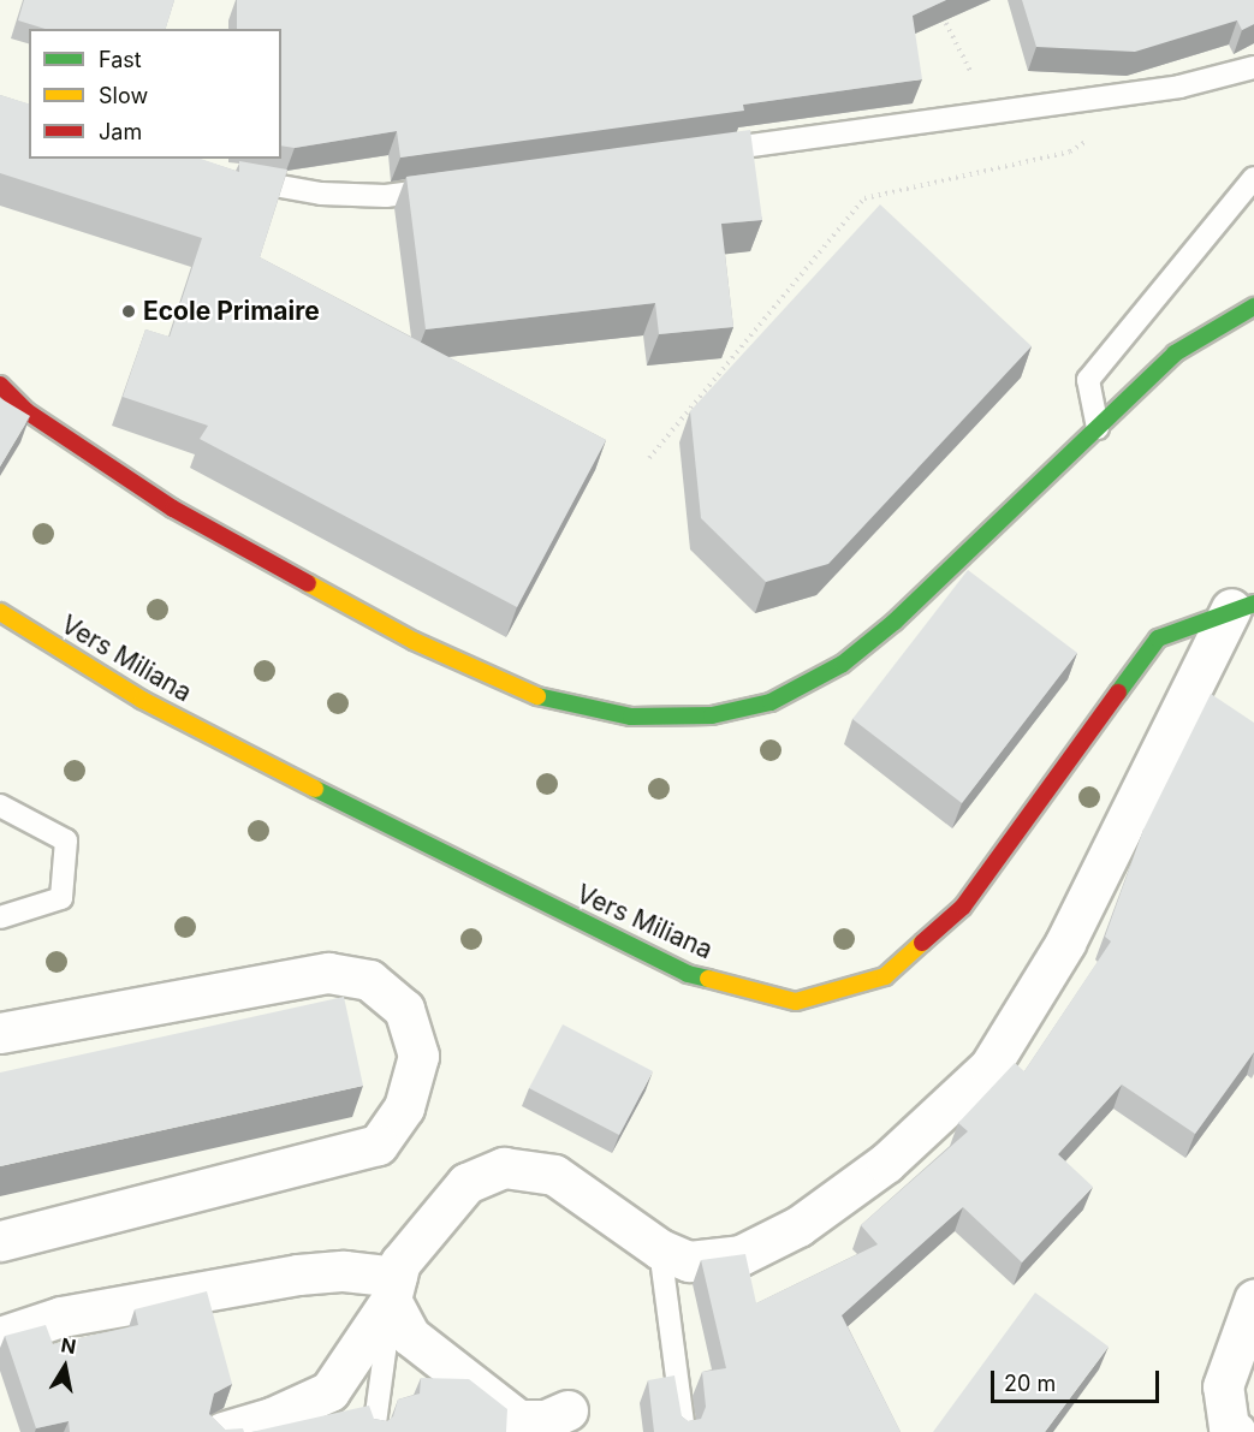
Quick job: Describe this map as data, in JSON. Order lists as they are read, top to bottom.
{
  "streets": {
    "main road": ["Vers Miliana"]
  },
  "places": ["Ecole Primaire"],
  "legend": ["Fast", "Slow", "Jam"],
  "scale_bar": "20 m",
  "north": "top"
}
